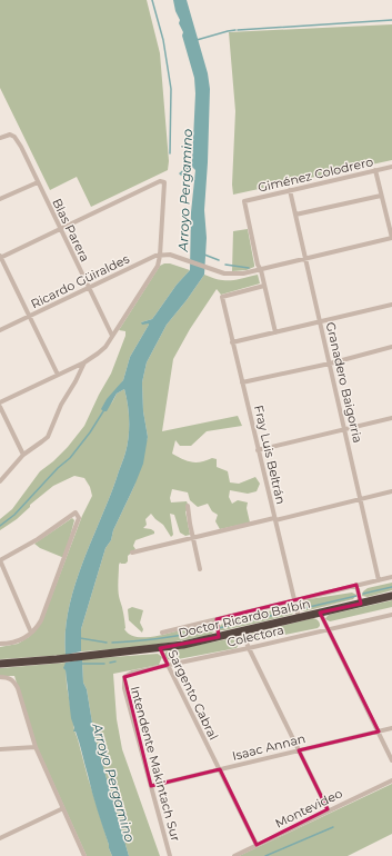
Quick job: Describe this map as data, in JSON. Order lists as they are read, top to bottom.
{
  "streets": {
    "highway": ["Doctor Ricardo Balbín"],
    "street": [
      "Giménez Colodrero",
      "Blas Parera",
      "Ricardo Güiraldes",
      "Granadero Baigorria",
      "Fray Luis Beltrán",
      "Colectora",
      "Sargento Cabral",
      "Isaac Annan",
      "Intendente Makintach Sur",
      "Montevideo"
    ]
  },
  "crossings": [
    ["Giménez Colodrero", "Ricardo Güiraldes"],
    ["Giménez Colodrero", "Granadero Baigorria"],
    ["Blas Parera", "Ricardo Güiraldes"],
    ["Granadero Baigorria", "Colectora"],
    ["Fray Luis Beltrán", "Doctor Ricardo Balbín"],
    ["Fray Luis Beltrán", "Colectora"],
    ["Doctor Ricardo Balbín", "Sargento Cabral"],
    ["Colectora", "Sargento Cabral"],
    ["Colectora", "Intendente Makintach Sur"],
    ["Sargento Cabral", "Isaac Annan"],
    ["Sargento Cabral", "Montevideo"],
    ["Isaac Annan", "Intendente Makintach Sur"]
  ],
  "water": ["Arroyo Pergamino"]
}
